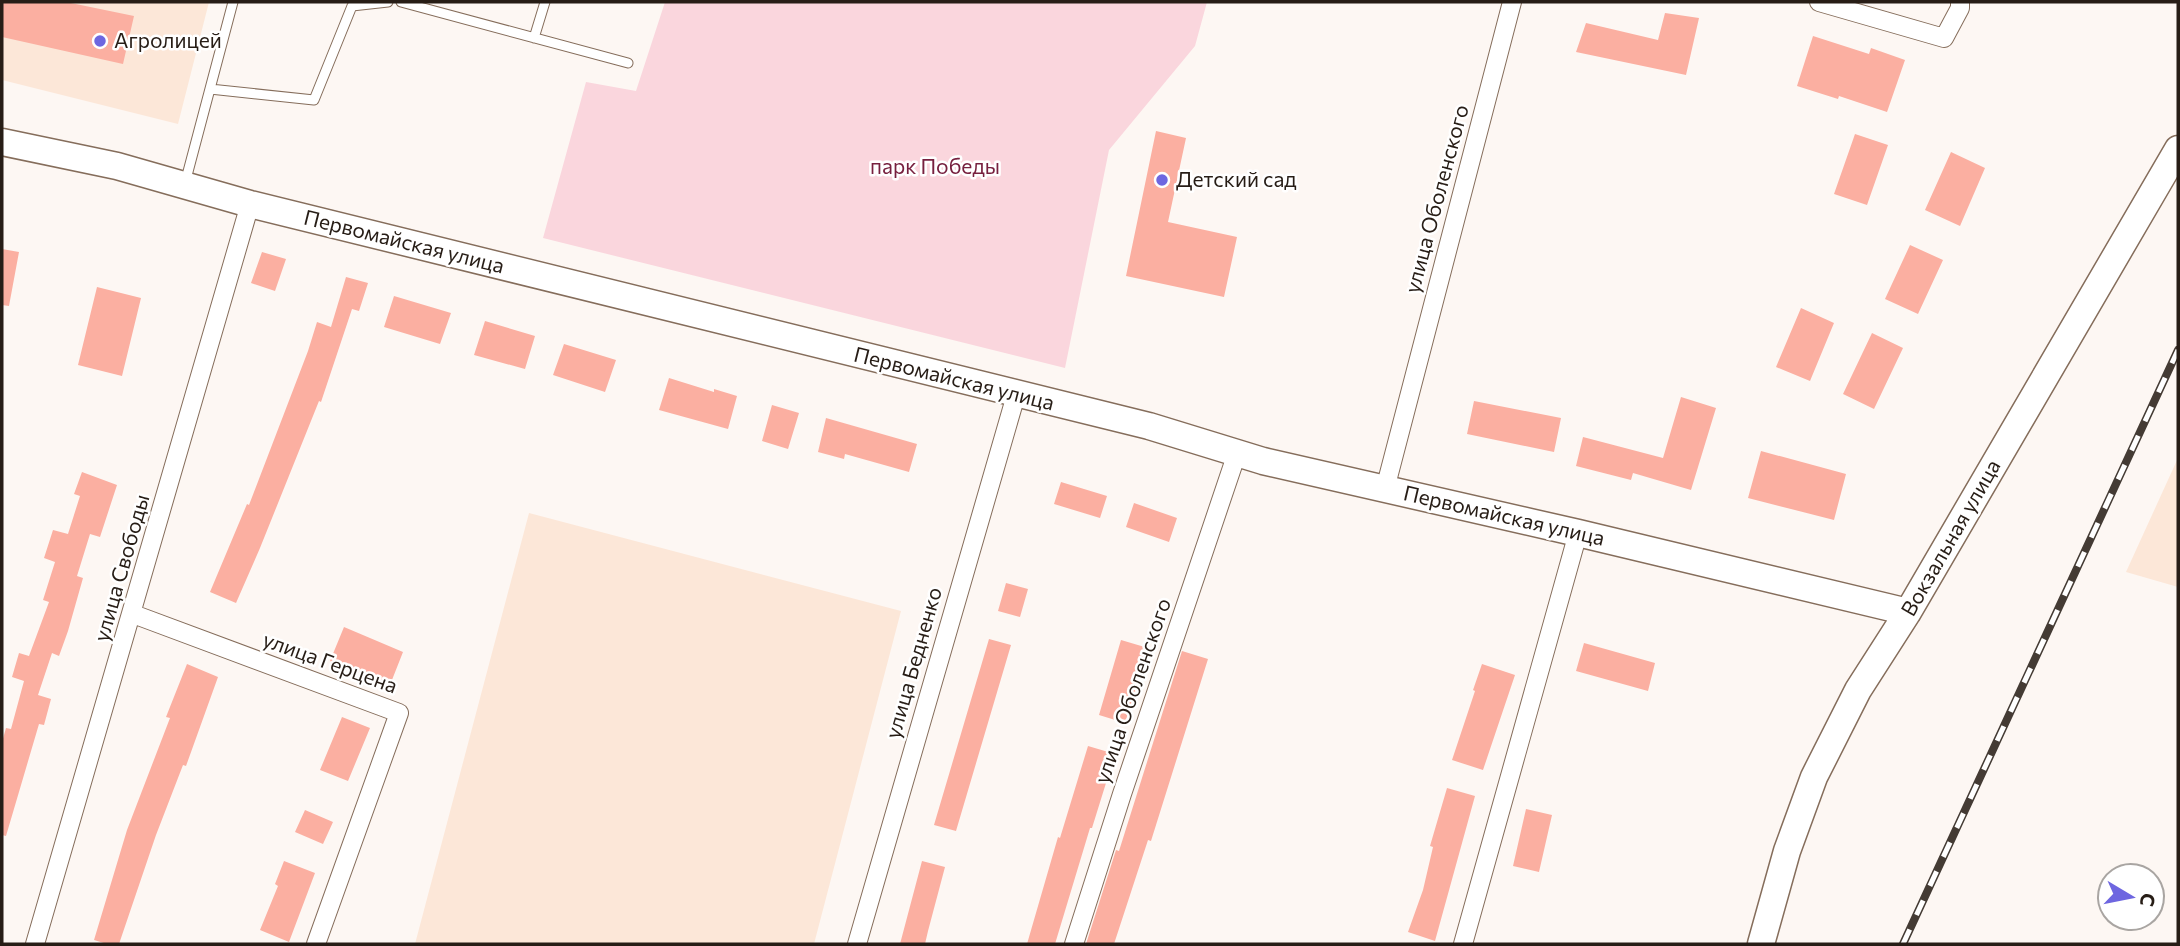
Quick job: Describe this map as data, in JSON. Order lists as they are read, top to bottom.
{
  "streets": {
    "main road": ["Первомайская улица", "Вокзальная улица"],
    "street": [
      "улица Оболенского",
      "улица Свободы",
      "улица Герцена",
      "улица Бедненко"
    ]
  },
  "crossings": [
    ["улица Оболенского", "Первомайская улица"],
    ["Первомайская улица", "Вокзальная улица"],
    ["Первомайская улица", "улица Свободы"],
    ["Первомайская улица", "улица Бедненко"],
    ["улица Свободы", "улица Герцена"]
  ],
  "parks": ["парк Победы"],
  "places": ["Агролицей", "Детский сад"],
  "north": "right"
}
